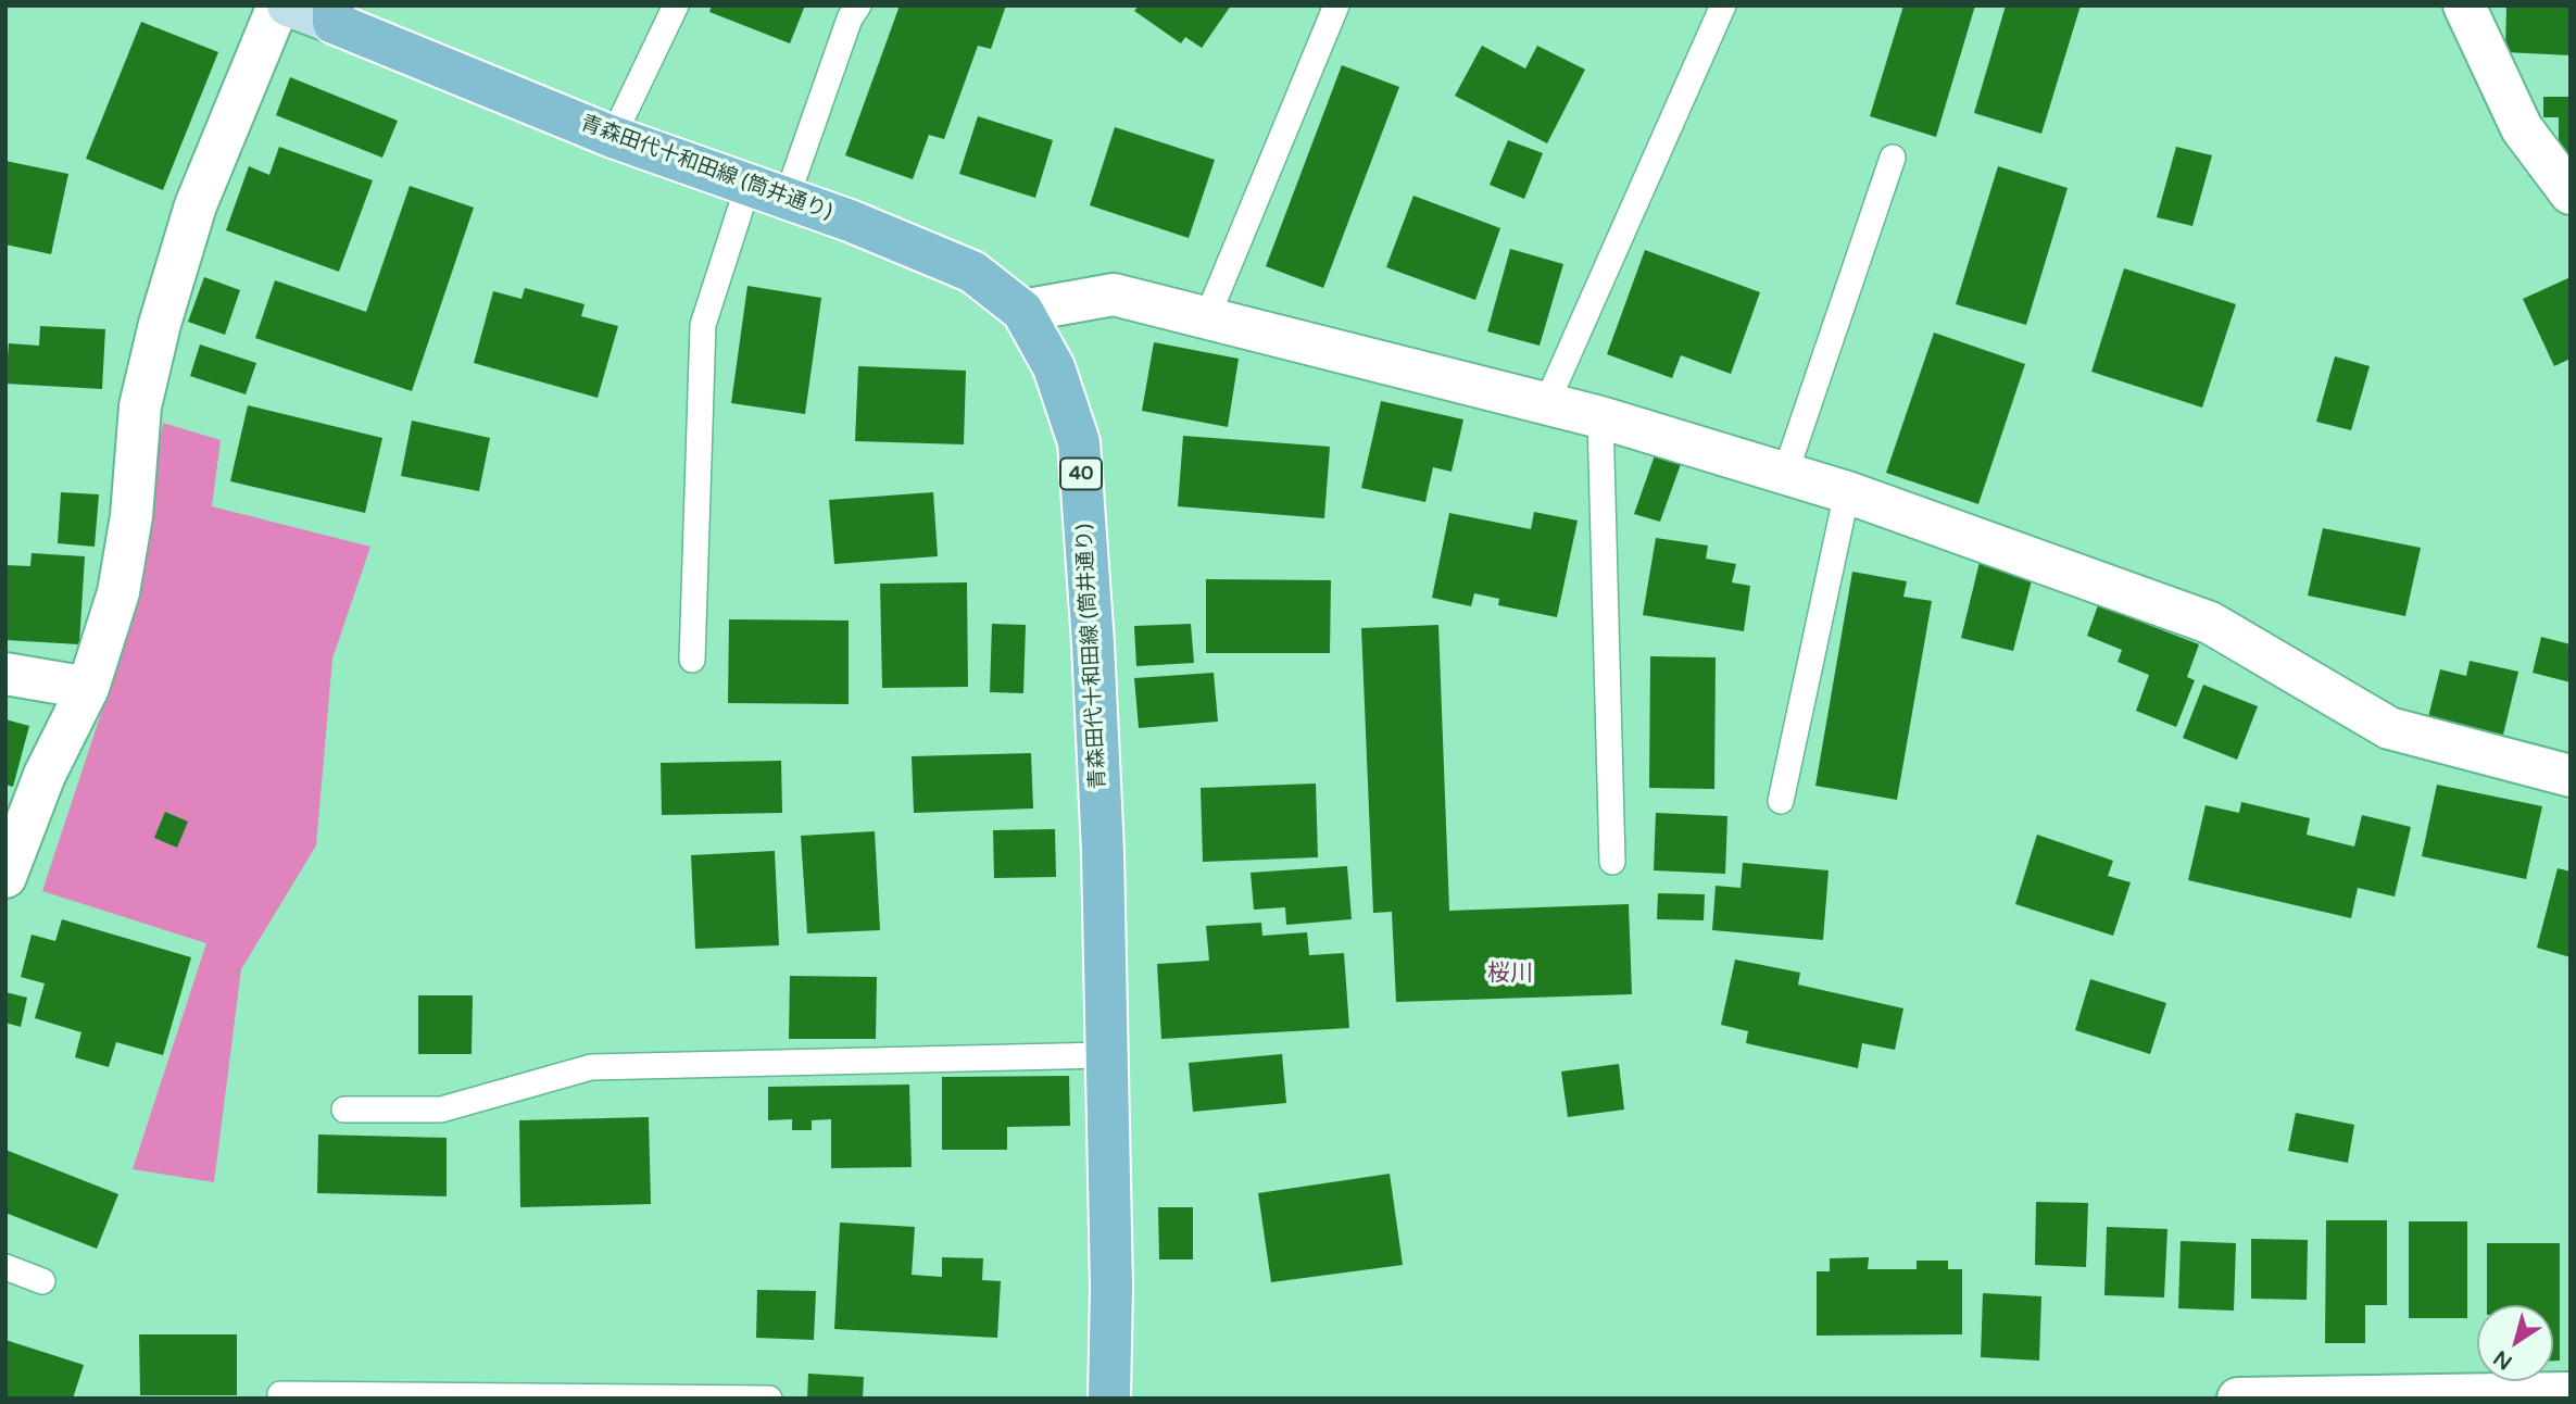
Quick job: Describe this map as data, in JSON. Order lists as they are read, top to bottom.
{
  "streets": {
    "main road": ["青森田代十和田線 (筒井通り)", "40"]
  },
  "districts": ["桜川"],
  "north": "bottom left"
}
